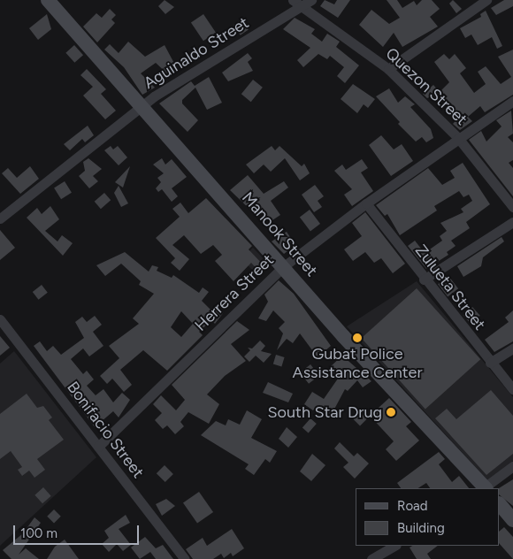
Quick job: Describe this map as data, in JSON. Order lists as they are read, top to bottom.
{
  "streets": {
    "main road": ["Manook Street"],
    "street": [
      "Aguinaldo Street",
      "Quezon Street",
      "Zulueta Street",
      "Herrera Street",
      "Bonifacio Street"
    ]
  },
  "crossings": [
    ["Aguinaldo Street", "Quezon Street"],
    ["Aguinaldo Street", "Manook Street"],
    ["Quezon Street", "Herrera Street"],
    ["Manook Street", "Herrera Street"],
    ["Zulueta Street", "Herrera Street"],
    ["Herrera Street", "Bonifacio Street"]
  ],
  "places": ["Gubat Police Assistance Center", "South Star Drug"],
  "legend": ["Road", "Building"],
  "scale_bar": "100 m"
}
